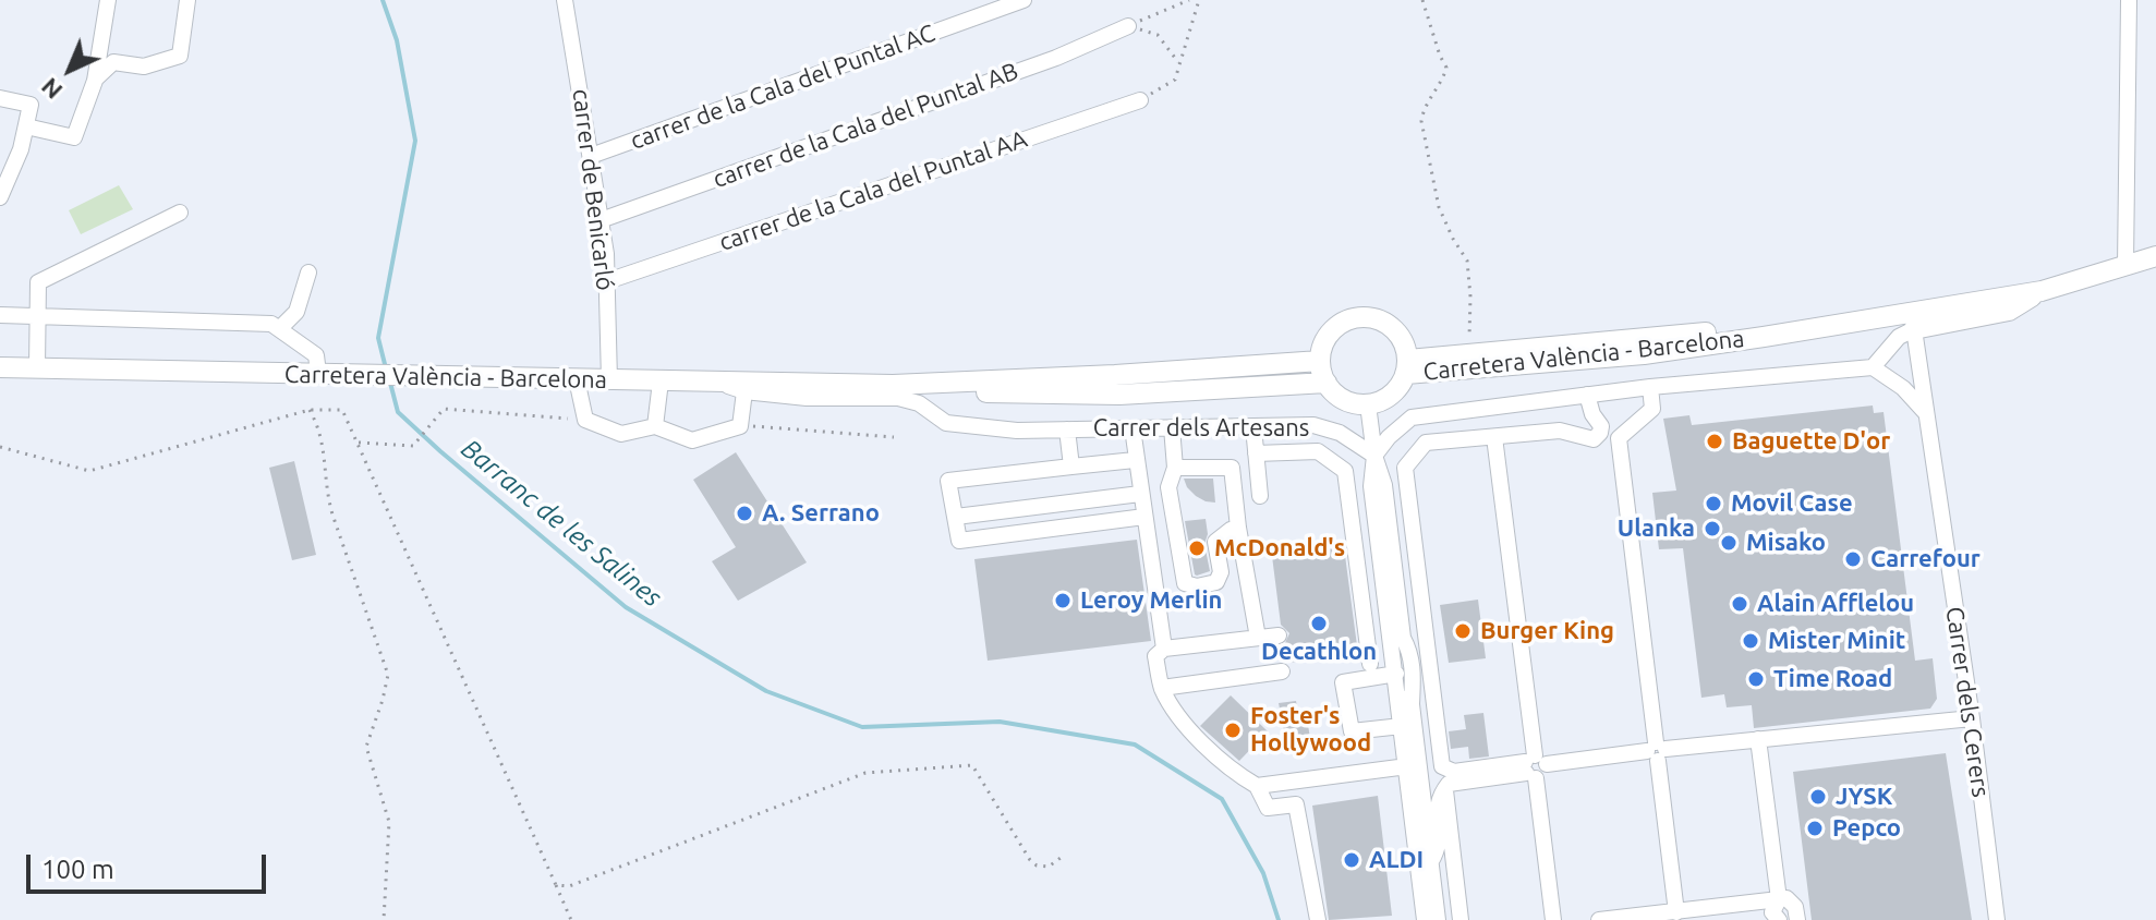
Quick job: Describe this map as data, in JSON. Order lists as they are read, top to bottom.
{
  "streets": {
    "main road": ["Carretera València - Barcelona"],
    "street": [
      "carrer de la Cala del Puntal AC",
      "carrer de la Cala del Puntal AB",
      "carrer de Benicarló",
      "carrer de la Cala del Puntal AA",
      "Carrer dels Artesans",
      "Carrer dels Cerers"
    ]
  },
  "crossings": [
    ["carrer de la Cala del Puntal AC", "carrer de Benicarló"],
    ["carrer de la Cala del Puntal AB", "carrer de Benicarló"],
    ["carrer de Benicarló", "carrer de la Cala del Puntal AA"],
    ["carrer de Benicarló", "Carretera València - Barcelona"],
    ["Carretera València - Barcelona", "Carrer dels Artesans"]
  ],
  "water": ["Barranc de les Salines"],
  "places": [
    "Baguette D'or",
    "Movil Case",
    "A. Serrano",
    "Ulanka",
    "Misako",
    "McDonald's",
    "Carrefour",
    "Leroy Merlin",
    "Alain Afflelou",
    "Decathlon",
    "Burger King",
    "Mister Minit",
    "Time Road",
    "Foster's Hollywood",
    "JYSK",
    "Pepco",
    "ALDI"
  ],
  "scale_bar": "100 m",
  "north": "bottom left"
}
